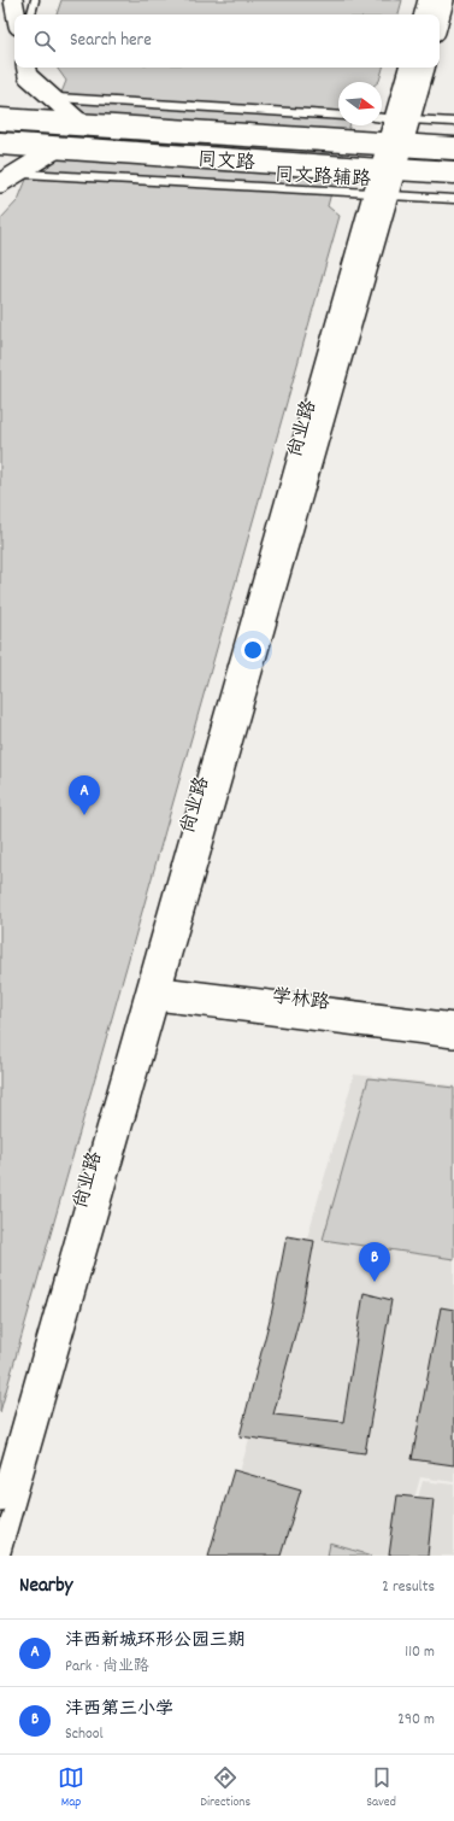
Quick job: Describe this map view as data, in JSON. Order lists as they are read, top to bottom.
{
  "streets": {
    "main road": ["同文路"],
    "street": ["尚业路", "学林路"],
    "lane": ["同文路辅路"]
  },
  "crossings": [
    ["同文路", "尚业路"],
    ["同文路辅路", "尚业路"],
    ["尚业路", "学林路"]
  ],
  "north": "right",
  "page": {
    "search": "Search here",
    "pins": ["A", "B"],
    "heading": ["Nearby", "2 results"],
    "list": [
      {
        "mark": "A",
        "name": "沣西新城环形公园三期",
        "note": "Park · 尚业路",
        "value": "110 m"
      },
      {
        "mark": "B",
        "name": "沣西第三小学",
        "note": "School",
        "value": "290 m"
      }
    ],
    "nav": ["Map", "Directions", "Saved"]
  }
}
